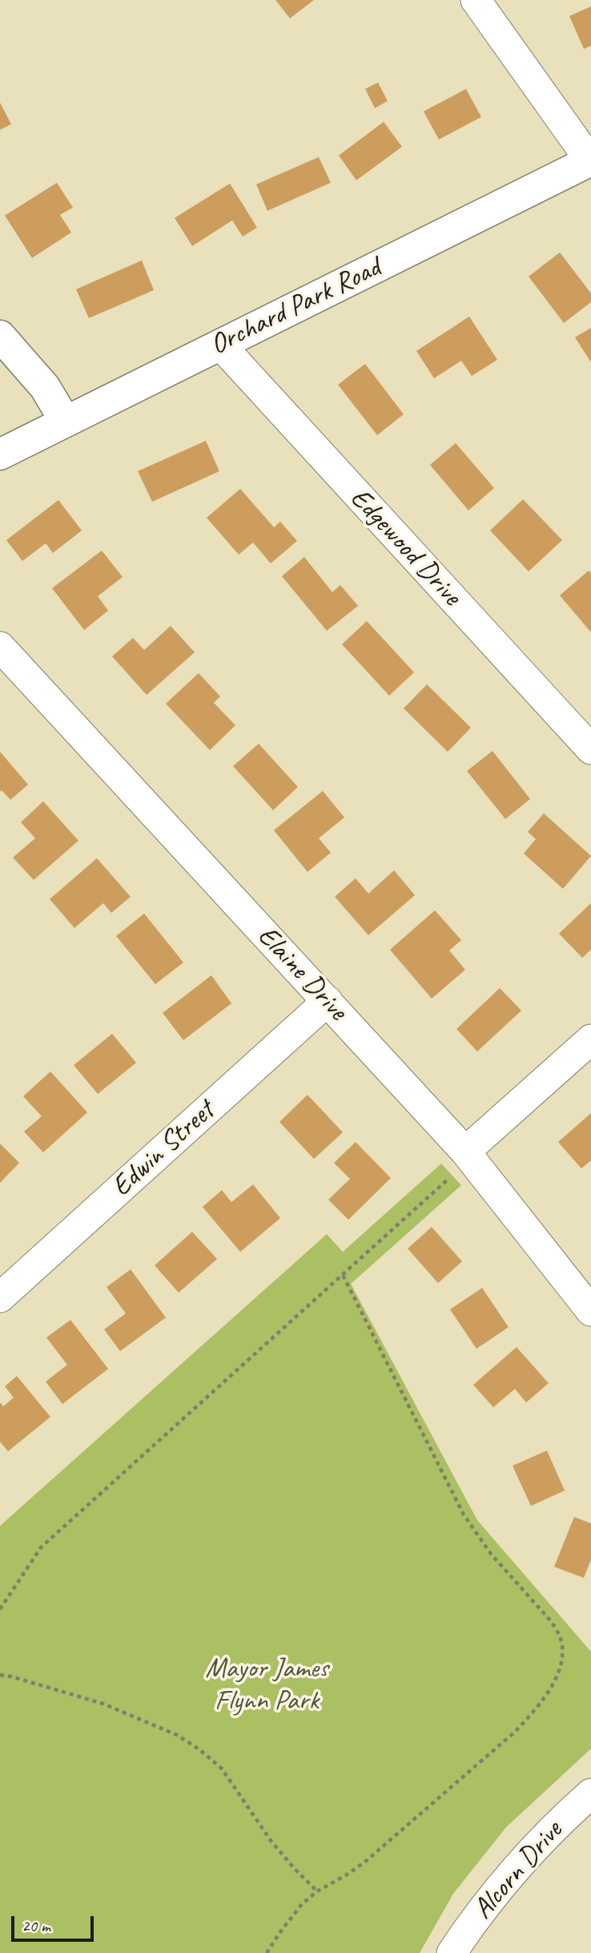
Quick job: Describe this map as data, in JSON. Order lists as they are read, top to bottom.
{
  "streets": {
    "street": [
      "Orchard Park Road",
      "Edgewood Drive",
      "Elaine Drive",
      "Edwin Street",
      "Alcorn Drive"
    ]
  },
  "crossings": [
    ["Orchard Park Road", "Edgewood Drive"],
    ["Elaine Drive", "Edwin Street"]
  ],
  "parks": ["Mayor James Flynn Park"],
  "scale_bar": "20 m"
}
